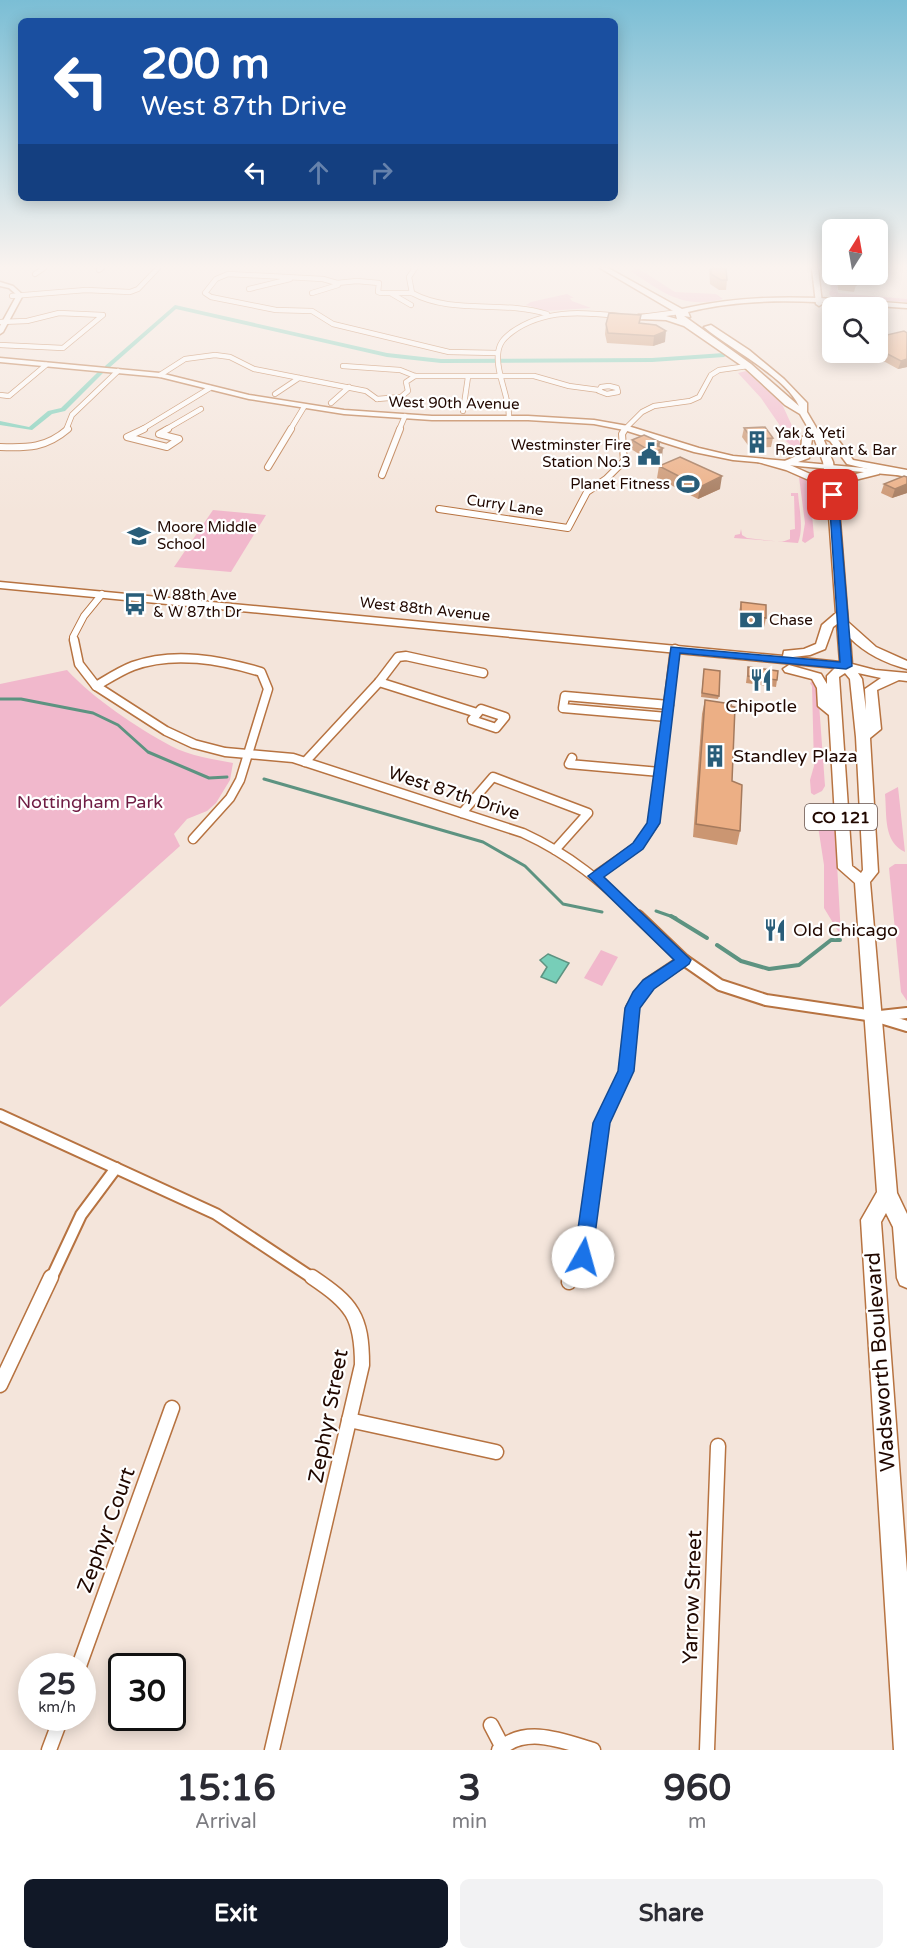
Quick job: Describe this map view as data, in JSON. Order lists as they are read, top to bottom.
{
  "streets": {
    "main road": ["West 88th Avenue", "CO 121", "Wadsworth Boulevard"],
    "street": [
      "West 90th Avenue",
      "Curry Lane",
      "West 87th Drive",
      "Zephyr Street",
      "Zephyr Court",
      "Yarrow Street"
    ]
  },
  "crossings": [
    ["West 90th Avenue", "Curry Lane"],
    ["West 90th Avenue", "CO 121"],
    ["West 90th Avenue", "Wadsworth Boulevard"],
    ["West 88th Avenue", "West 87th Drive"],
    ["West 88th Avenue", "CO 121"],
    ["West 88th Avenue", "Wadsworth Boulevard"],
    ["West 87th Drive", "Wadsworth Boulevard"],
    ["CO 121", "Wadsworth Boulevard"]
  ],
  "parks": ["Nottingham Park"],
  "places": {
    "building": ["Yak & Yeti Restaurant & Bar", "Standley Plaza"],
    "public building": ["Westminster Fire Station No.3"],
    "sports": ["Planet Fitness"],
    "school or university": ["Moore Middle School"],
    "bus stop": ["W 88th Ave & W 87th Dr"],
    "bank": ["Chase"],
    "restaurant": ["Chipotle", "Old Chicago"]
  },
  "north": "top",
  "page": {
    "turn": ["200 m", "West 87th Drive"],
    "speed": "25 km/h",
    "limit": "30",
    "eta": [
      "15:16",
      "Arrival",
      "3",
      "min",
      "960",
      "m"
    ],
    "buttons": ["Exit", "Share"]
  }
}
